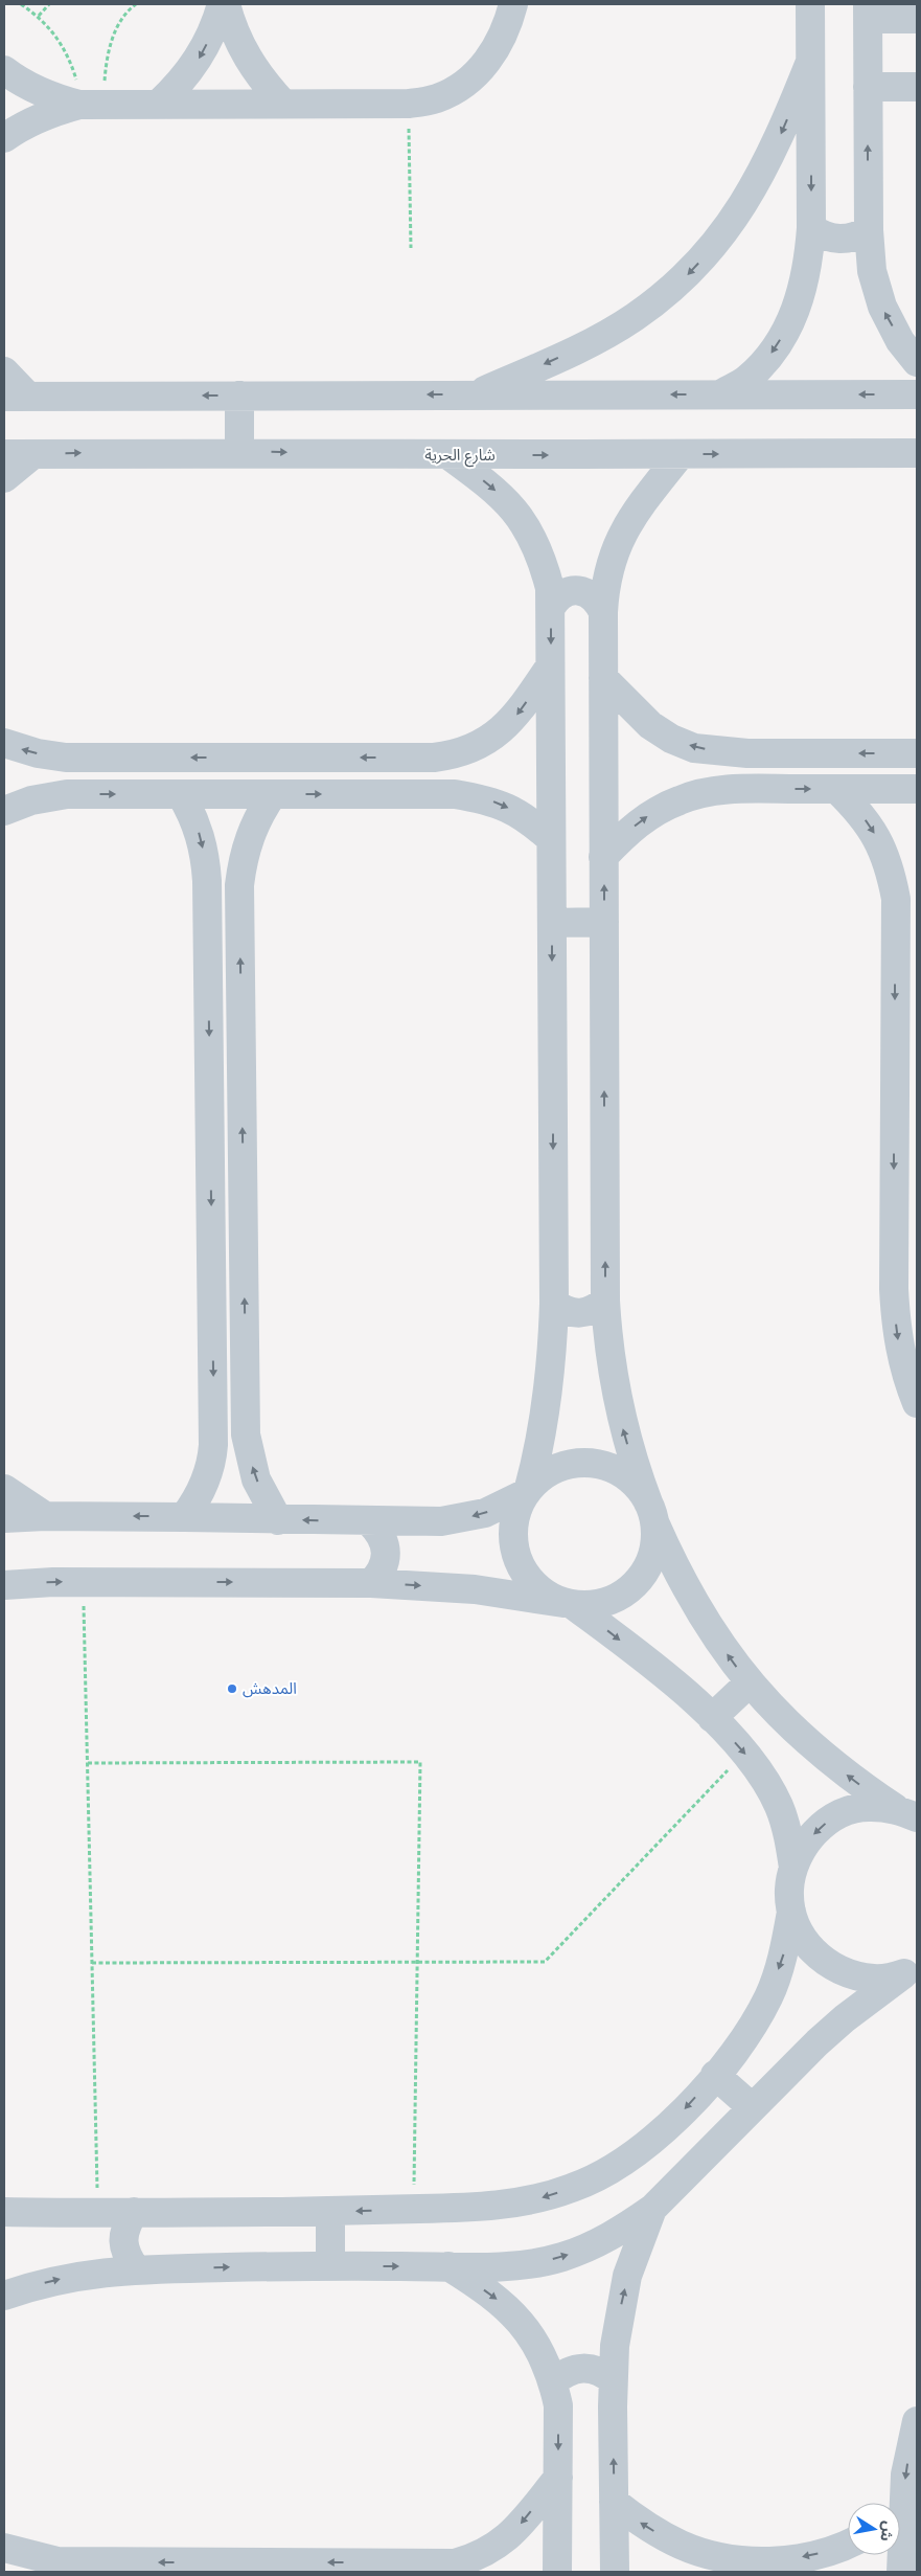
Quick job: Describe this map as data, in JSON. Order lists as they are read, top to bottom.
{
  "streets": {
    "street": ["شارع الحرية"]
  },
  "places": ["المدهش"],
  "north": "right"
}
